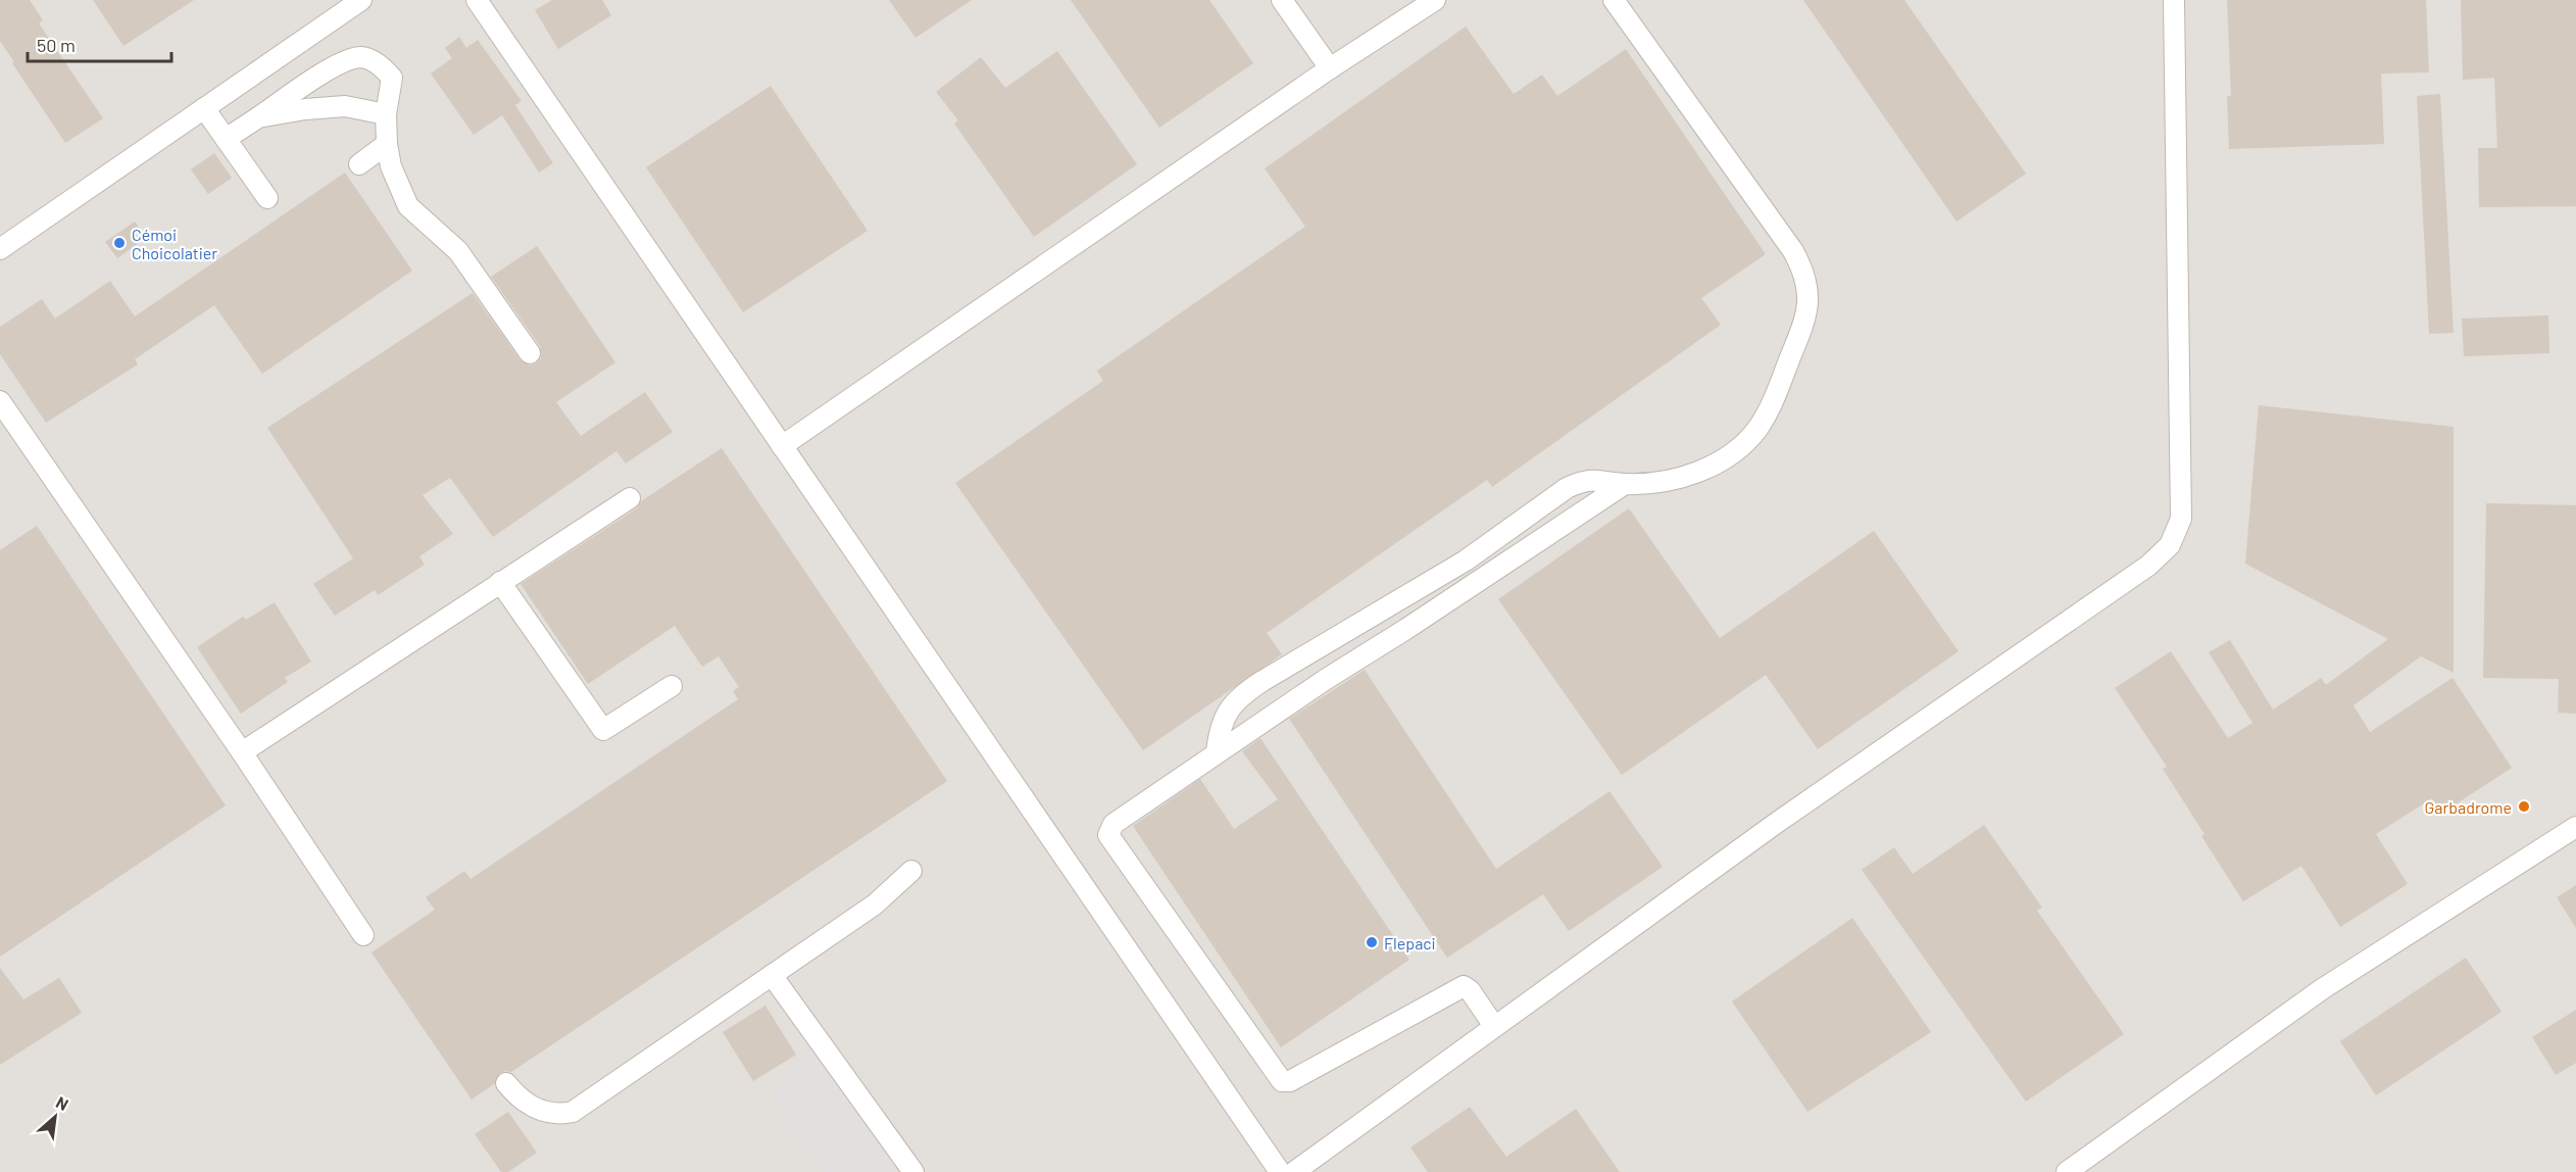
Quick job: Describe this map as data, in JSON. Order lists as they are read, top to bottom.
{
  "places": ["Cémoi Choicolatier", "Garbadrome", "Flepaci"],
  "scale_bar": "50 m",
  "north": "top right"
}
